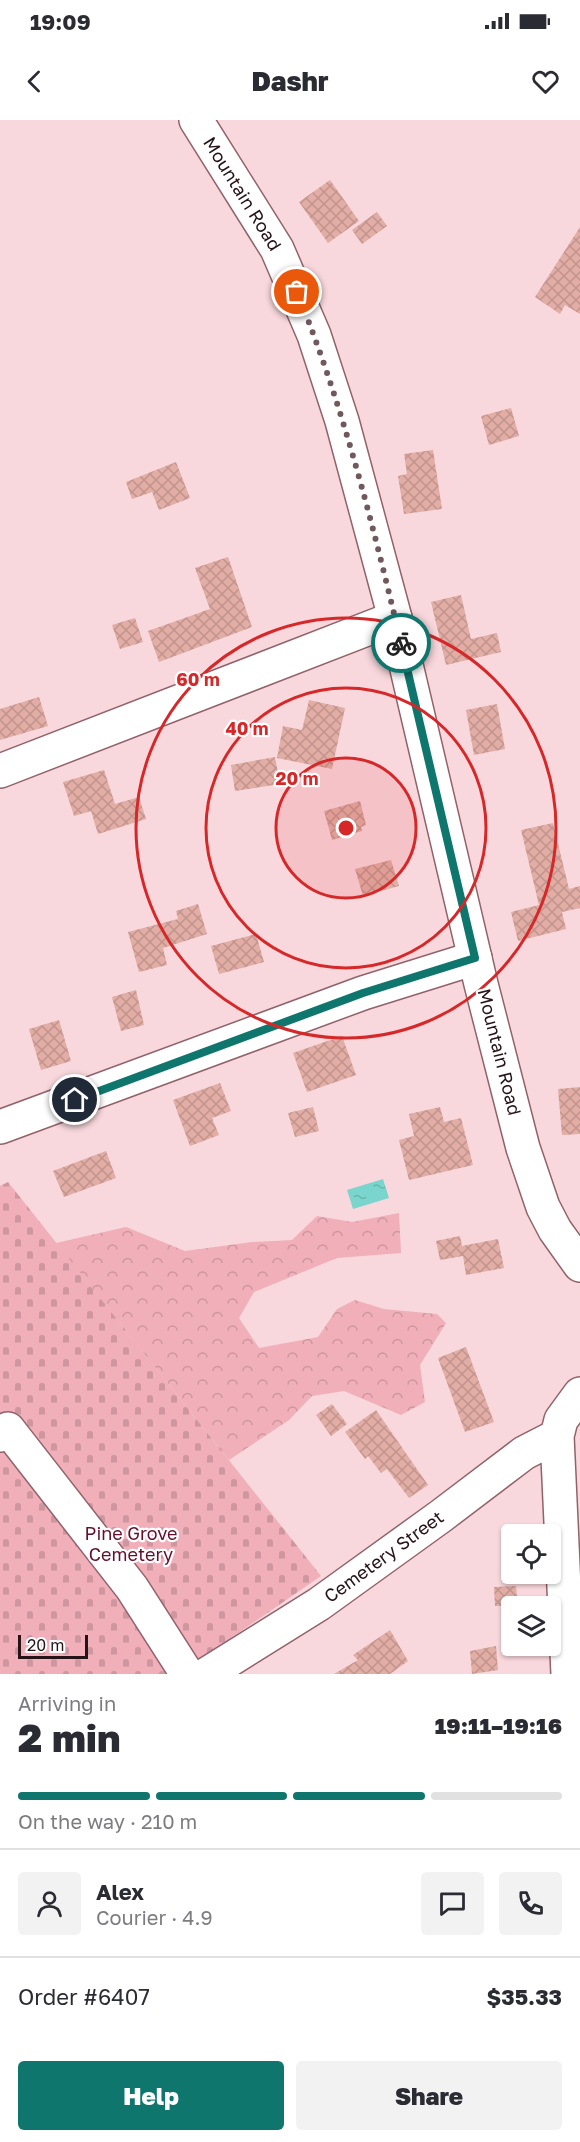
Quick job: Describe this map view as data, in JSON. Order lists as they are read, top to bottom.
{
  "streets": {
    "street": ["Mountain Road", "Cemetery Street"]
  },
  "parks": ["Pine Grove Cemetery"],
  "scale_bar": "20 m",
  "page": {
    "status": "19:09",
    "header": "Dashr",
    "scale": "20 m",
    "heading": ["2 min", "Arriving in", "19:11–19:16"],
    "panel": [
      "Alex",
      "Courier · 4.9",
      "Order #6407",
      "$35.33"
    ],
    "bar": "On the way · 210 m",
    "buttons": ["Help", "Share"]
  },
  "rings": ["60 m", "40 m", "20 m"]
}
